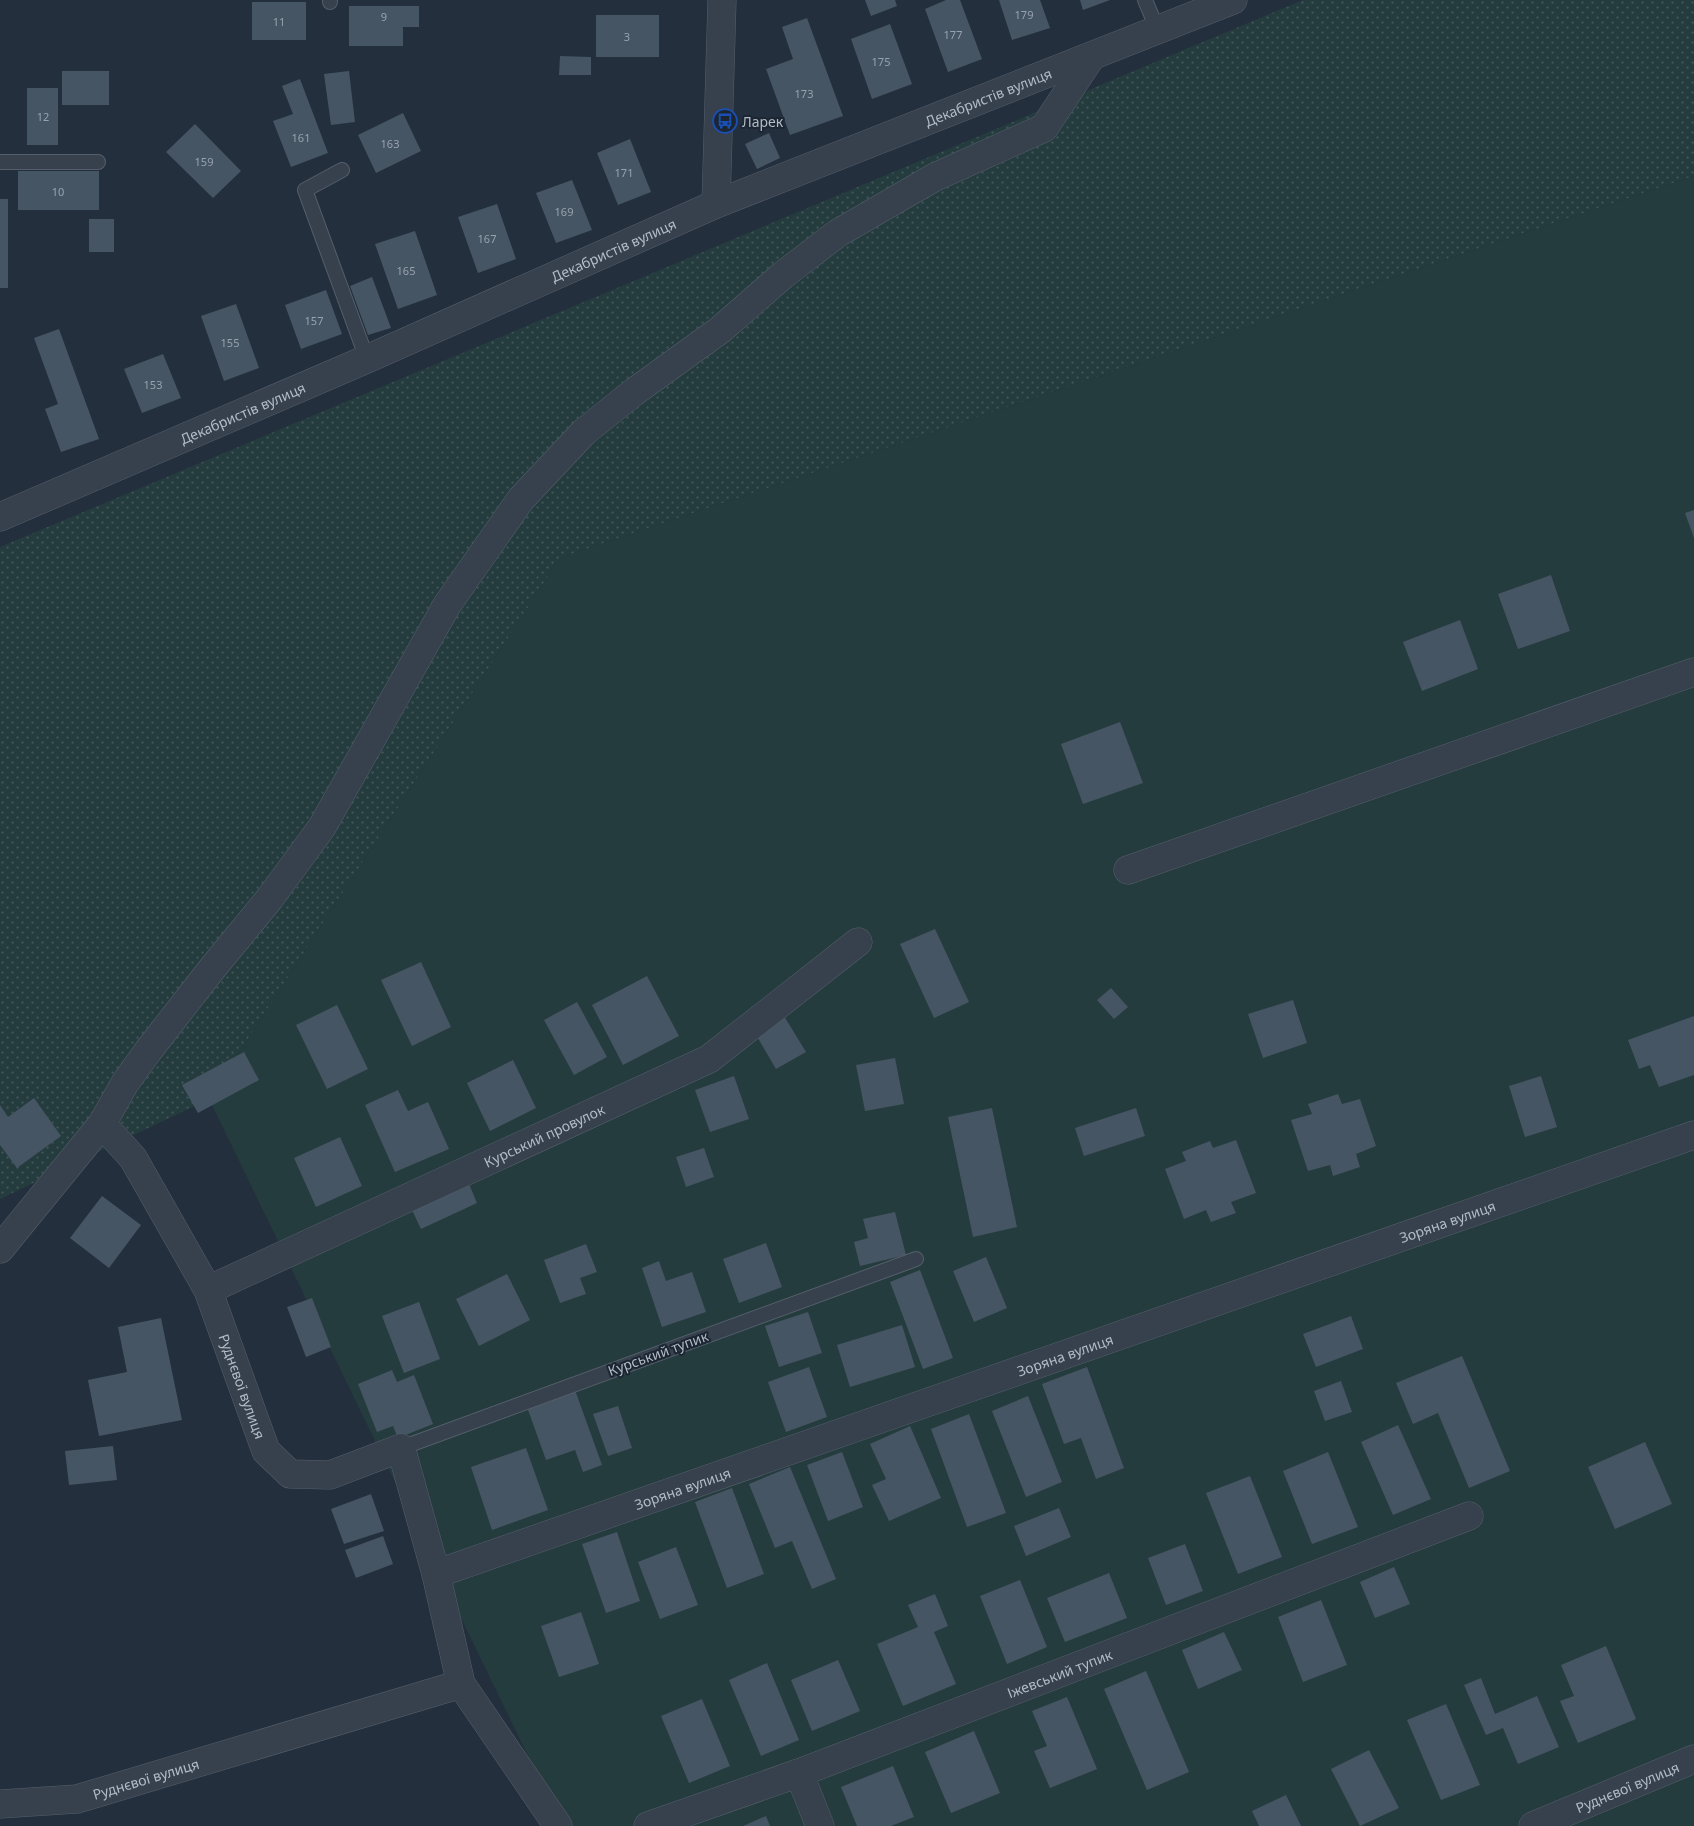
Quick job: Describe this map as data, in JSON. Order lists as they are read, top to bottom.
{
  "streets": {
    "street": [
      "Декабристів вулиця",
      "Курський провулок",
      "Зоряна вулиця",
      "Руднєвої вулиця",
      "Іжевський тупик"
    ],
    "lane": ["Курський тупик"]
  },
  "crossings": [
    ["Курський провулок", "Руднєвої вулиця"],
    ["Курський тупик", "Руднєвої вулиця"]
  ],
  "places": {
    "bus stop": ["Ларек"]
  },
  "house_numbers": [
    "179",
    "9",
    "11",
    "177",
    "3",
    "175",
    "173",
    "12",
    "161",
    "163",
    "159",
    "171",
    "10",
    "169",
    "167",
    "165",
    "157",
    "155",
    "153"
  ]
}
